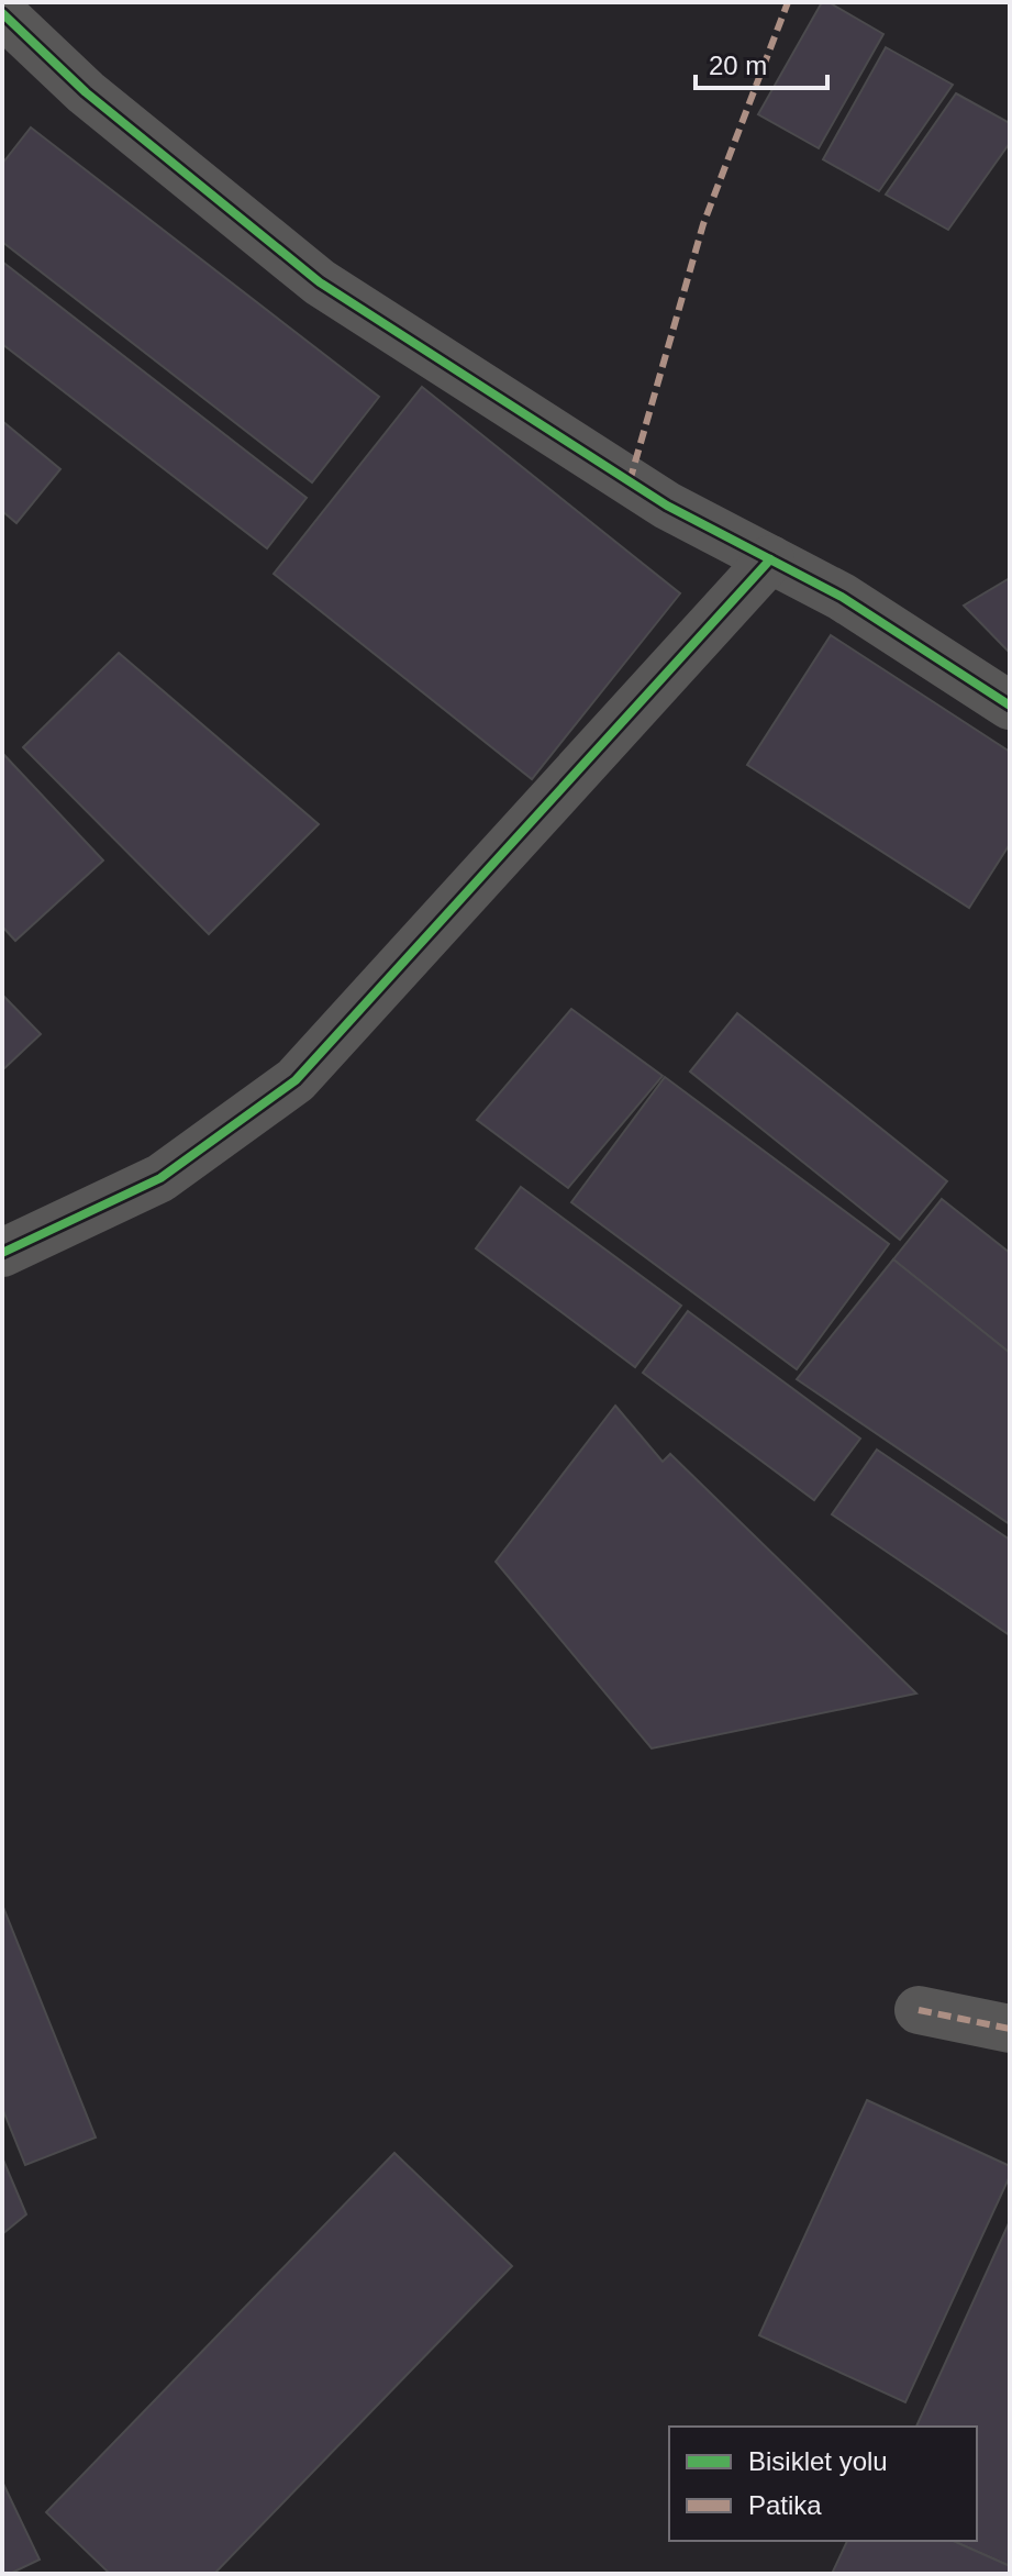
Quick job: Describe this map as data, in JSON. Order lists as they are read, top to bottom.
{
  "legend": ["Bisiklet yolu", "Patika"],
  "scale_bar": "20 m"
}
